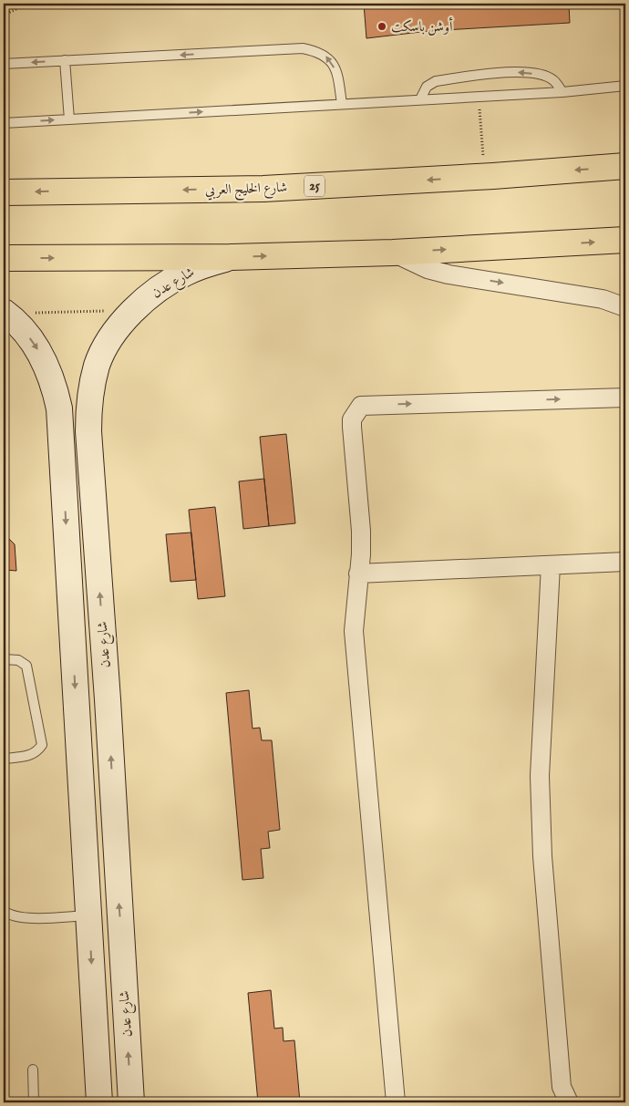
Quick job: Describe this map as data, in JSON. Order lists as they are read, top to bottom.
{
  "streets": {
    "main road": ["25", "شارع الخليج العربي", "شارع عدن"]
  },
  "places": ["أوشن باسكت"]
}
